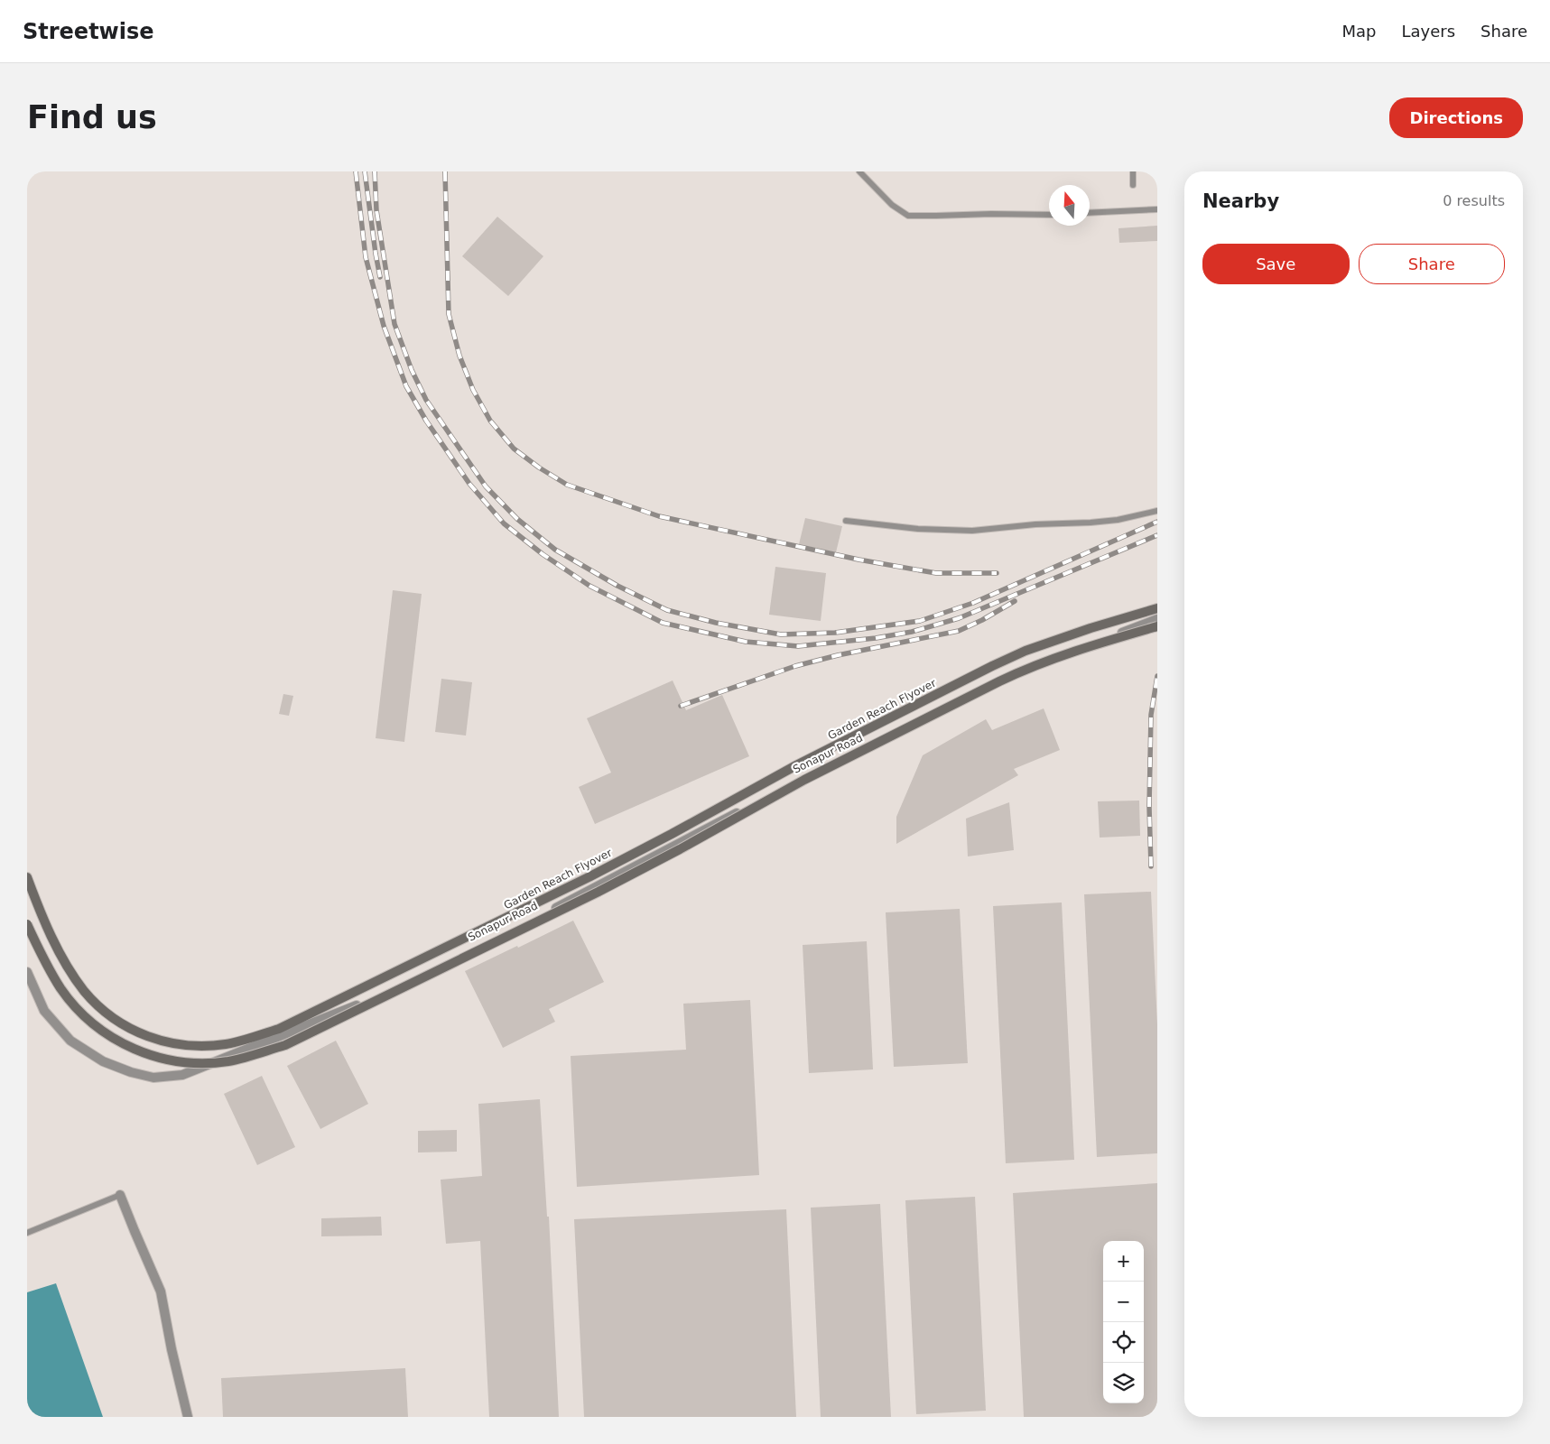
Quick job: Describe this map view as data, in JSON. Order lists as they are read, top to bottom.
{
  "streets": {
    "main road": ["Garden Reach Flyover"],
    "street": ["Sonapur Road"]
  },
  "north": "top",
  "page": {
    "header": "Streetwise",
    "nav": ["Map", "Layers", "Share"],
    "buttons": [
      "Directions",
      ["Save", "Share"]
    ],
    "title": "Find us",
    "heading": ["Nearby", "0 results"],
    "map_buttons": ["+", "−"]
  }
}
